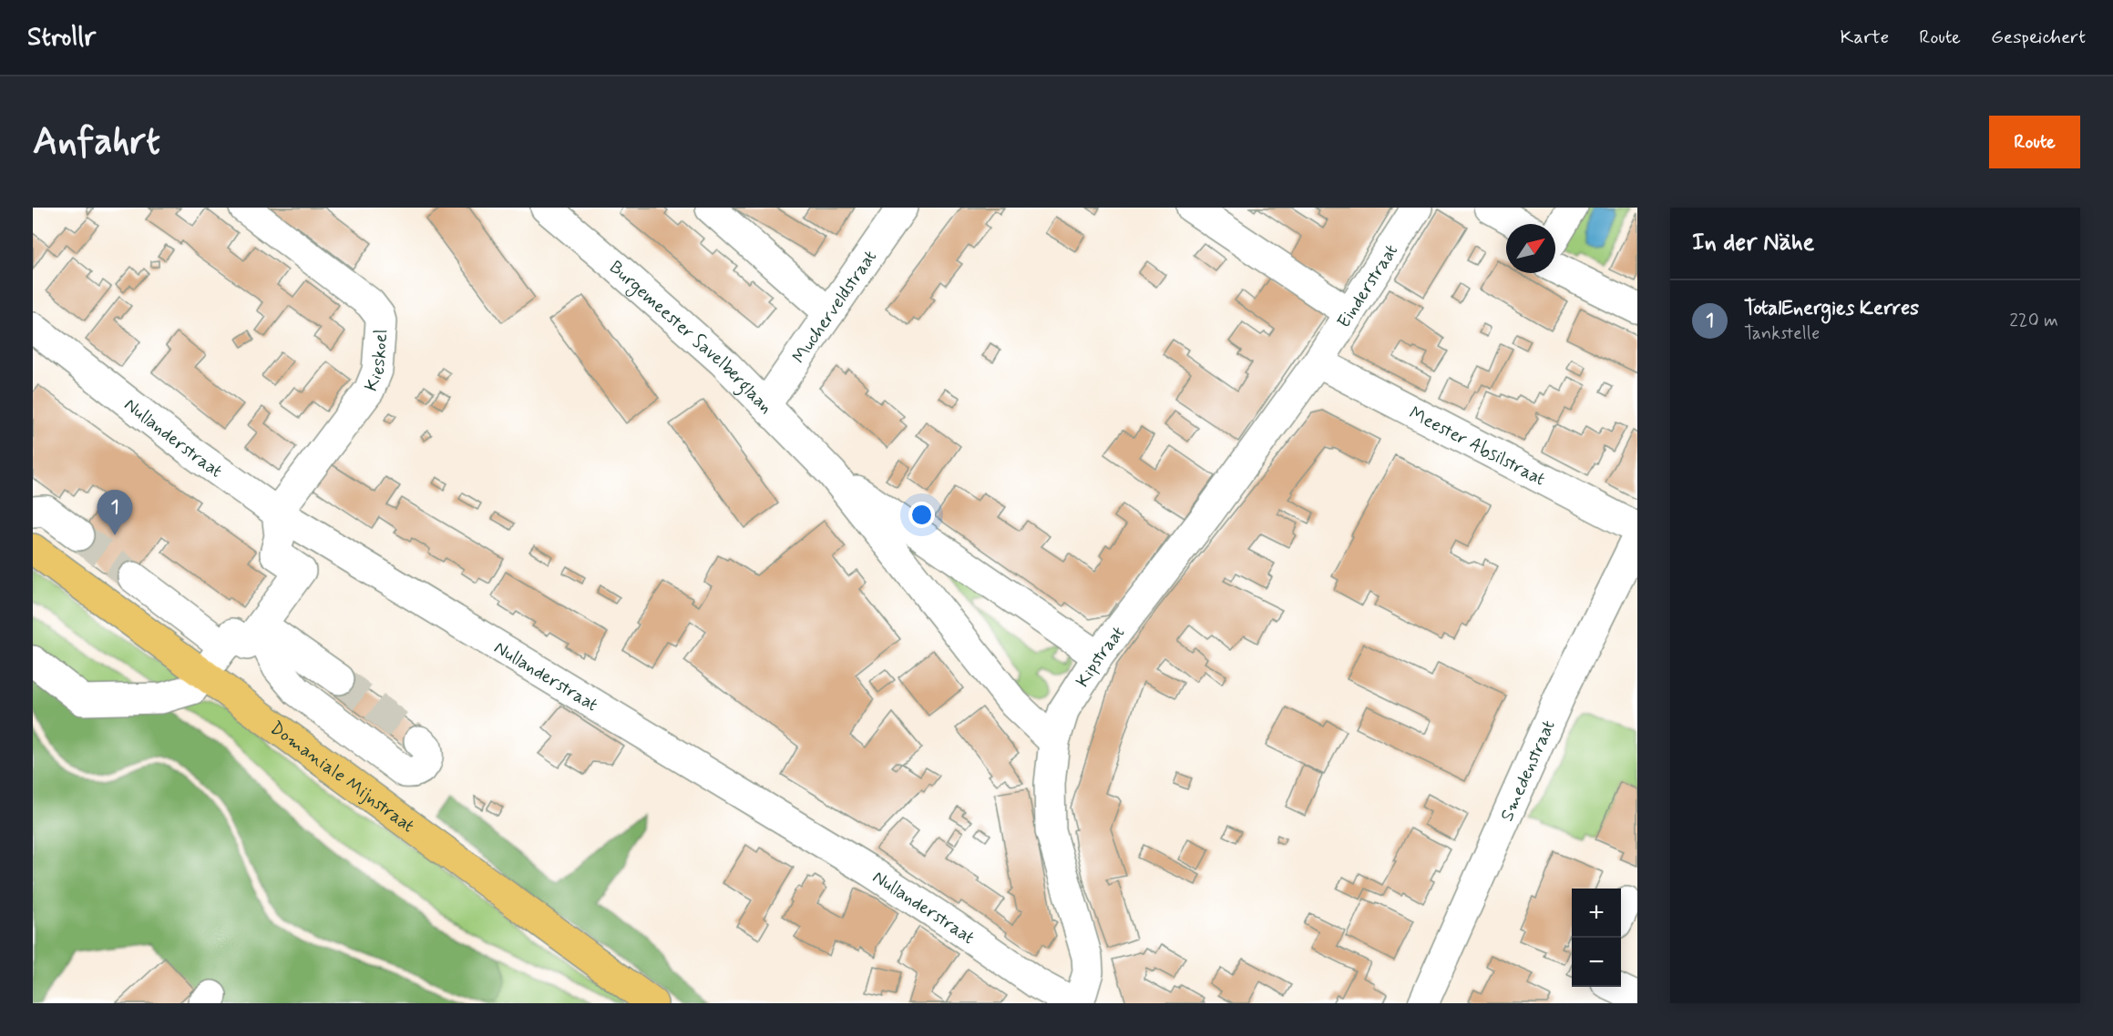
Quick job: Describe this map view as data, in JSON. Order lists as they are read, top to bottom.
{
  "streets": {
    "main road": ["Domaniale Mijnstraat"],
    "street": [
      "Einderstraat",
      "Mucherveldstraat",
      "Burgemeester Savelberglaan",
      "Kieskoel",
      "Nullanderstraat",
      "Meester Absilstraat",
      "Kipstraat",
      "Smedenstraat"
    ]
  },
  "crossings": [
    ["Einderstraat", "Meester Absilstraat"],
    ["Einderstraat", "Kipstraat"],
    ["Mucherveldstraat", "Burgemeester Savelberglaan"],
    ["Burgemeester Savelberglaan", "Kipstraat"],
    ["Kieskoel", "Nullanderstraat"],
    ["Meester Absilstraat", "Kipstraat"]
  ],
  "north": "top right",
  "page": {
    "header": "Strollr",
    "nav": ["Karte", "Route", "Gespeichert"],
    "buttons": "Route",
    "title": "Anfahrt",
    "heading": "In der Nähe",
    "list": [
      {
        "mark": "1",
        "name": "TotalEnergies Kerres",
        "note": "Tankstelle",
        "value": "220 m"
      }
    ],
    "pins": "1",
    "map_buttons": ["+", "−"]
  }
}
